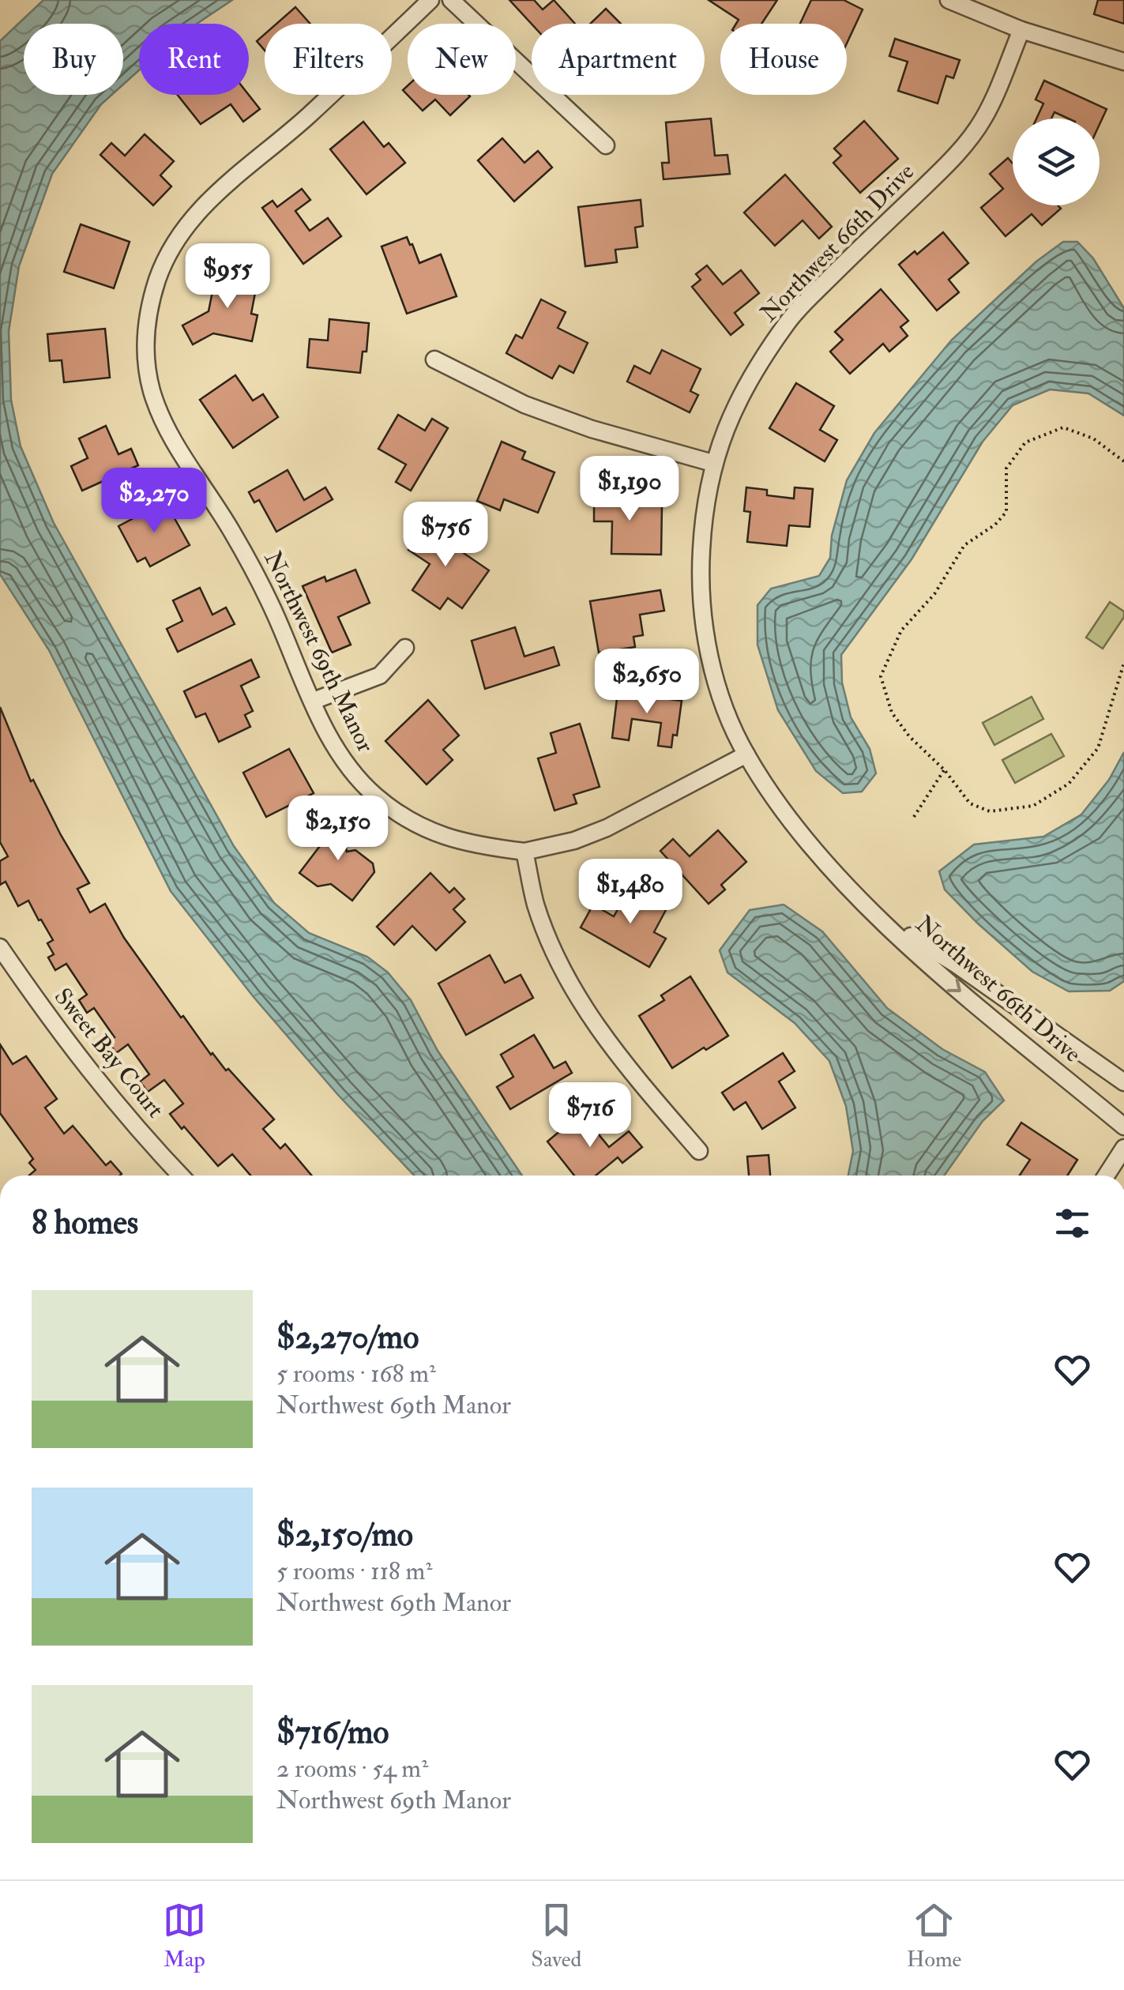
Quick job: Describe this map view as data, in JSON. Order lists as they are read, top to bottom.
{
  "streets": {
    "street": ["Northwest 66th Drive", "Northwest 69th Manor", "Sweet Bay Court"]
  },
  "page": {
    "chip": [
      "Buy",
      "Rent",
      "Filters",
      "New",
      "Apartment",
      "House"
    ],
    "price": [
      "$955",
      "$1,190",
      "$2,270",
      "$756",
      "$2,650",
      "$2,150",
      "$1,480",
      "$716"
    ],
    "heading": "8 homes",
    "list": [
      {
        "name": "$2,270/mo",
        "note": "5 rooms · 168 m² · Northwest 69th Manor"
      },
      {
        "name": "$2,150/mo",
        "note": "5 rooms · 118 m² · Northwest 69th Manor"
      },
      {
        "name": "$716/mo",
        "note": "2 rooms · 54 m² · Northwest 69th Manor"
      }
    ],
    "tabs": ["Map", "Saved", "Home"]
  }
}
